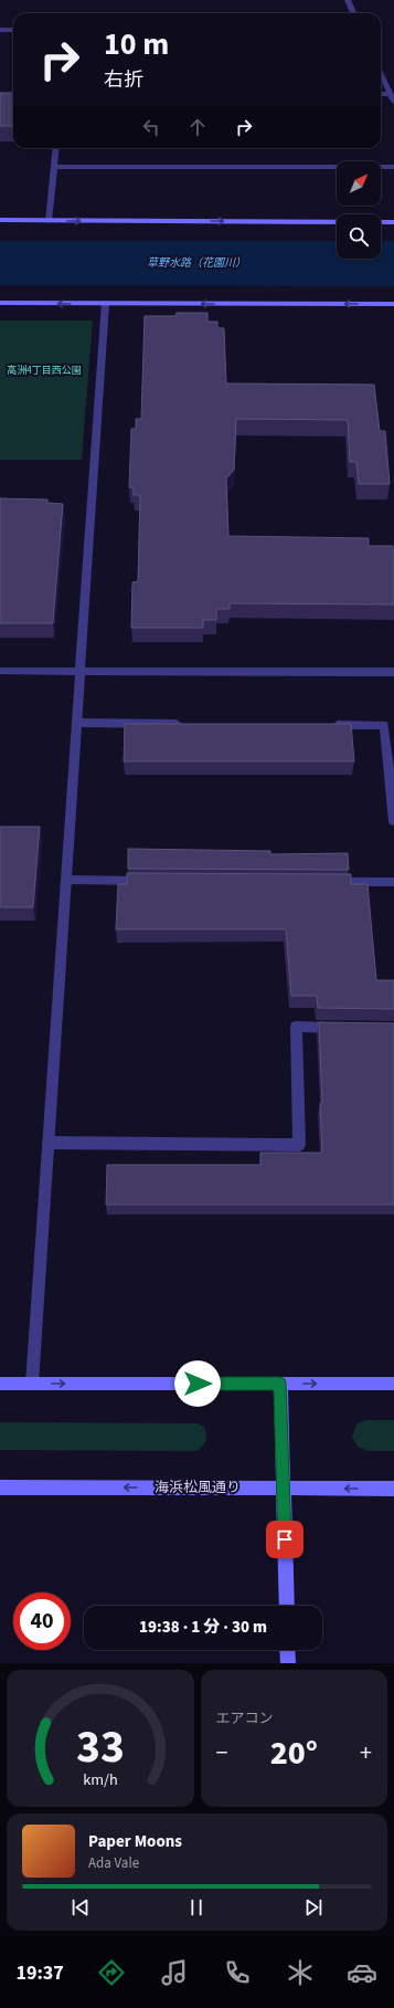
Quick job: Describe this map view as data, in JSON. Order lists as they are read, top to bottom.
{
  "streets": {
    "street": ["海浜松風通り"]
  },
  "one_way": ["海浜松風通り"],
  "water": ["草野水路（花園川）"],
  "parks": ["高洲4丁目西公園"],
  "north": "top right",
  "page": {
    "turn": ["10 m", "右折"],
    "limit": "40",
    "trip": "19:38 · 1 分 · 30 m",
    "tile": "エアコン",
    "heat": ["−", "20°", "+"],
    "song": ["Paper Moons", "Ada Vale"],
    "tabs": "19:37",
    "gauge": ["33", "km/h"]
  }
}
